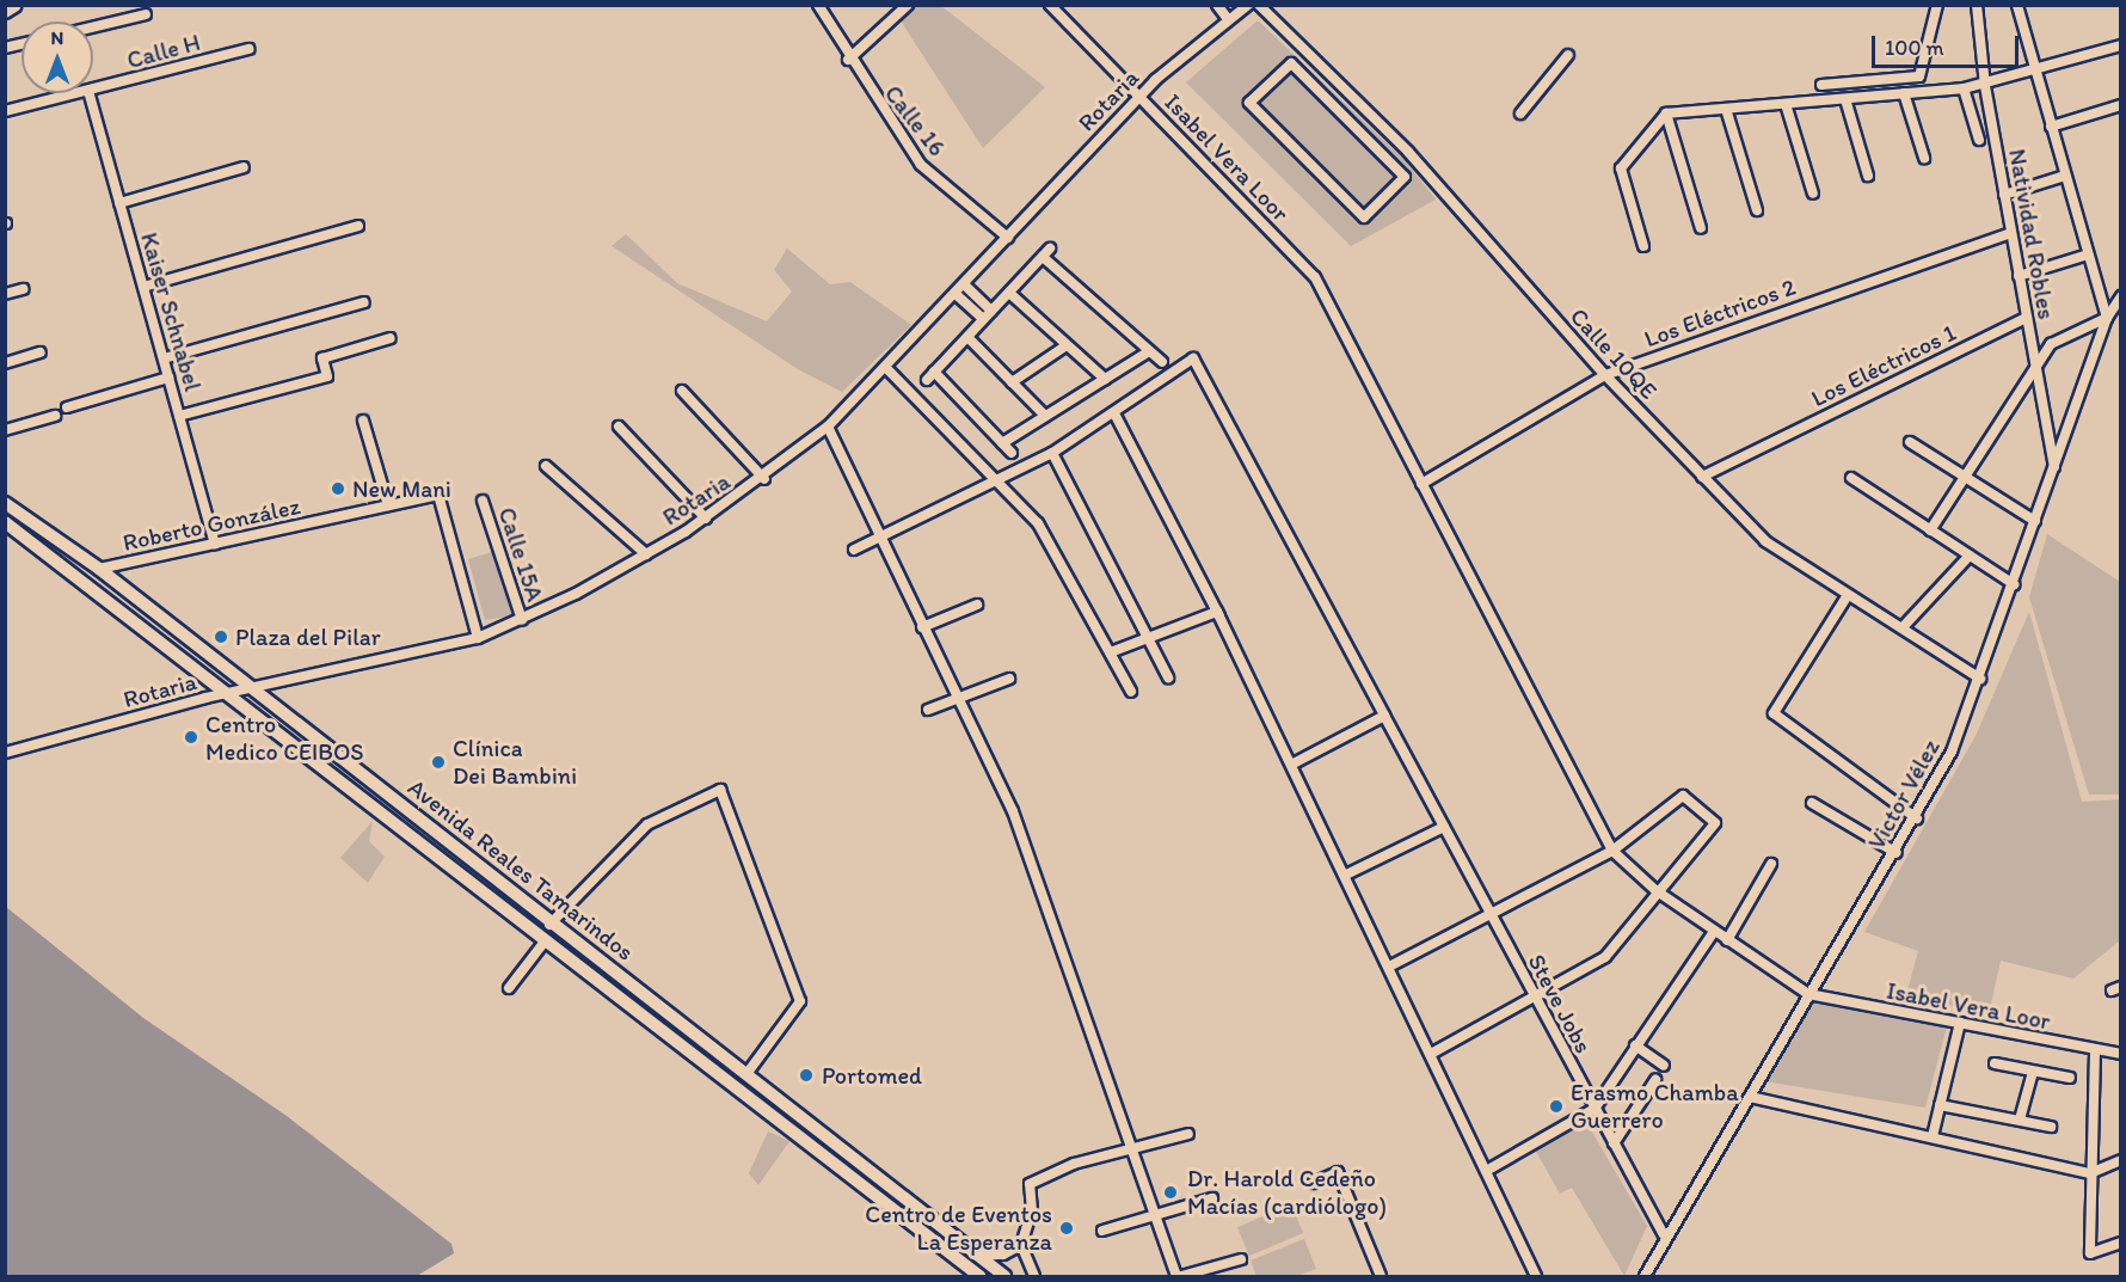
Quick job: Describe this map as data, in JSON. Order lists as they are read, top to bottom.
{
  "streets": {
    "main road": ["Avenida Reales Tamarindos"],
    "street": [
      "Calle H",
      "Rotaria",
      "Calle 16",
      "Isabel Vera Loor",
      "Natividad Robles",
      "Kaiser Schnabel",
      "Los Eléctricos 2",
      "Calle 10QE",
      "Los Eléctricos 1",
      "Roberto González",
      "Calle 15A",
      "Victor Vélez",
      "Steve Jobs"
    ]
  },
  "crossings": [
    ["Rotaria", "Calle 16"],
    ["Rotaria", "Isabel Vera Loor"],
    ["Rotaria", "Roberto González"],
    ["Rotaria", "Calle 15A"],
    ["Rotaria", "Avenida Reales Tamarindos"],
    ["Isabel Vera Loor", "Los Eléctricos 2"],
    ["Isabel Vera Loor", "Victor Vélez"],
    ["Natividad Robles", "Los Eléctricos 2"],
    ["Natividad Robles", "Los Eléctricos 1"],
    ["Natividad Robles", "Victor Vélez"],
    ["Kaiser Schnabel", "Roberto González"],
    ["Los Eléctricos 2", "Calle 10QE"],
    ["Calle 10QE", "Los Eléctricos 1"],
    ["Calle 10QE", "Victor Vélez"],
    ["Roberto González", "Avenida Reales Tamarindos"],
    ["Victor Vélez", "Steve Jobs"]
  ],
  "places": [
    "New Mani",
    "Plaza del Pilar",
    "Centro Medico CEIBOS",
    "Clínica Dei Bambini",
    "Portomed",
    "Erasmo Chamba Guerrero",
    "Dr. Harold Cedeño Macías (cardiólogo)",
    "Centro de Eventos La Esperanza"
  ],
  "scale_bar": "100 m",
  "north": "top"
}
